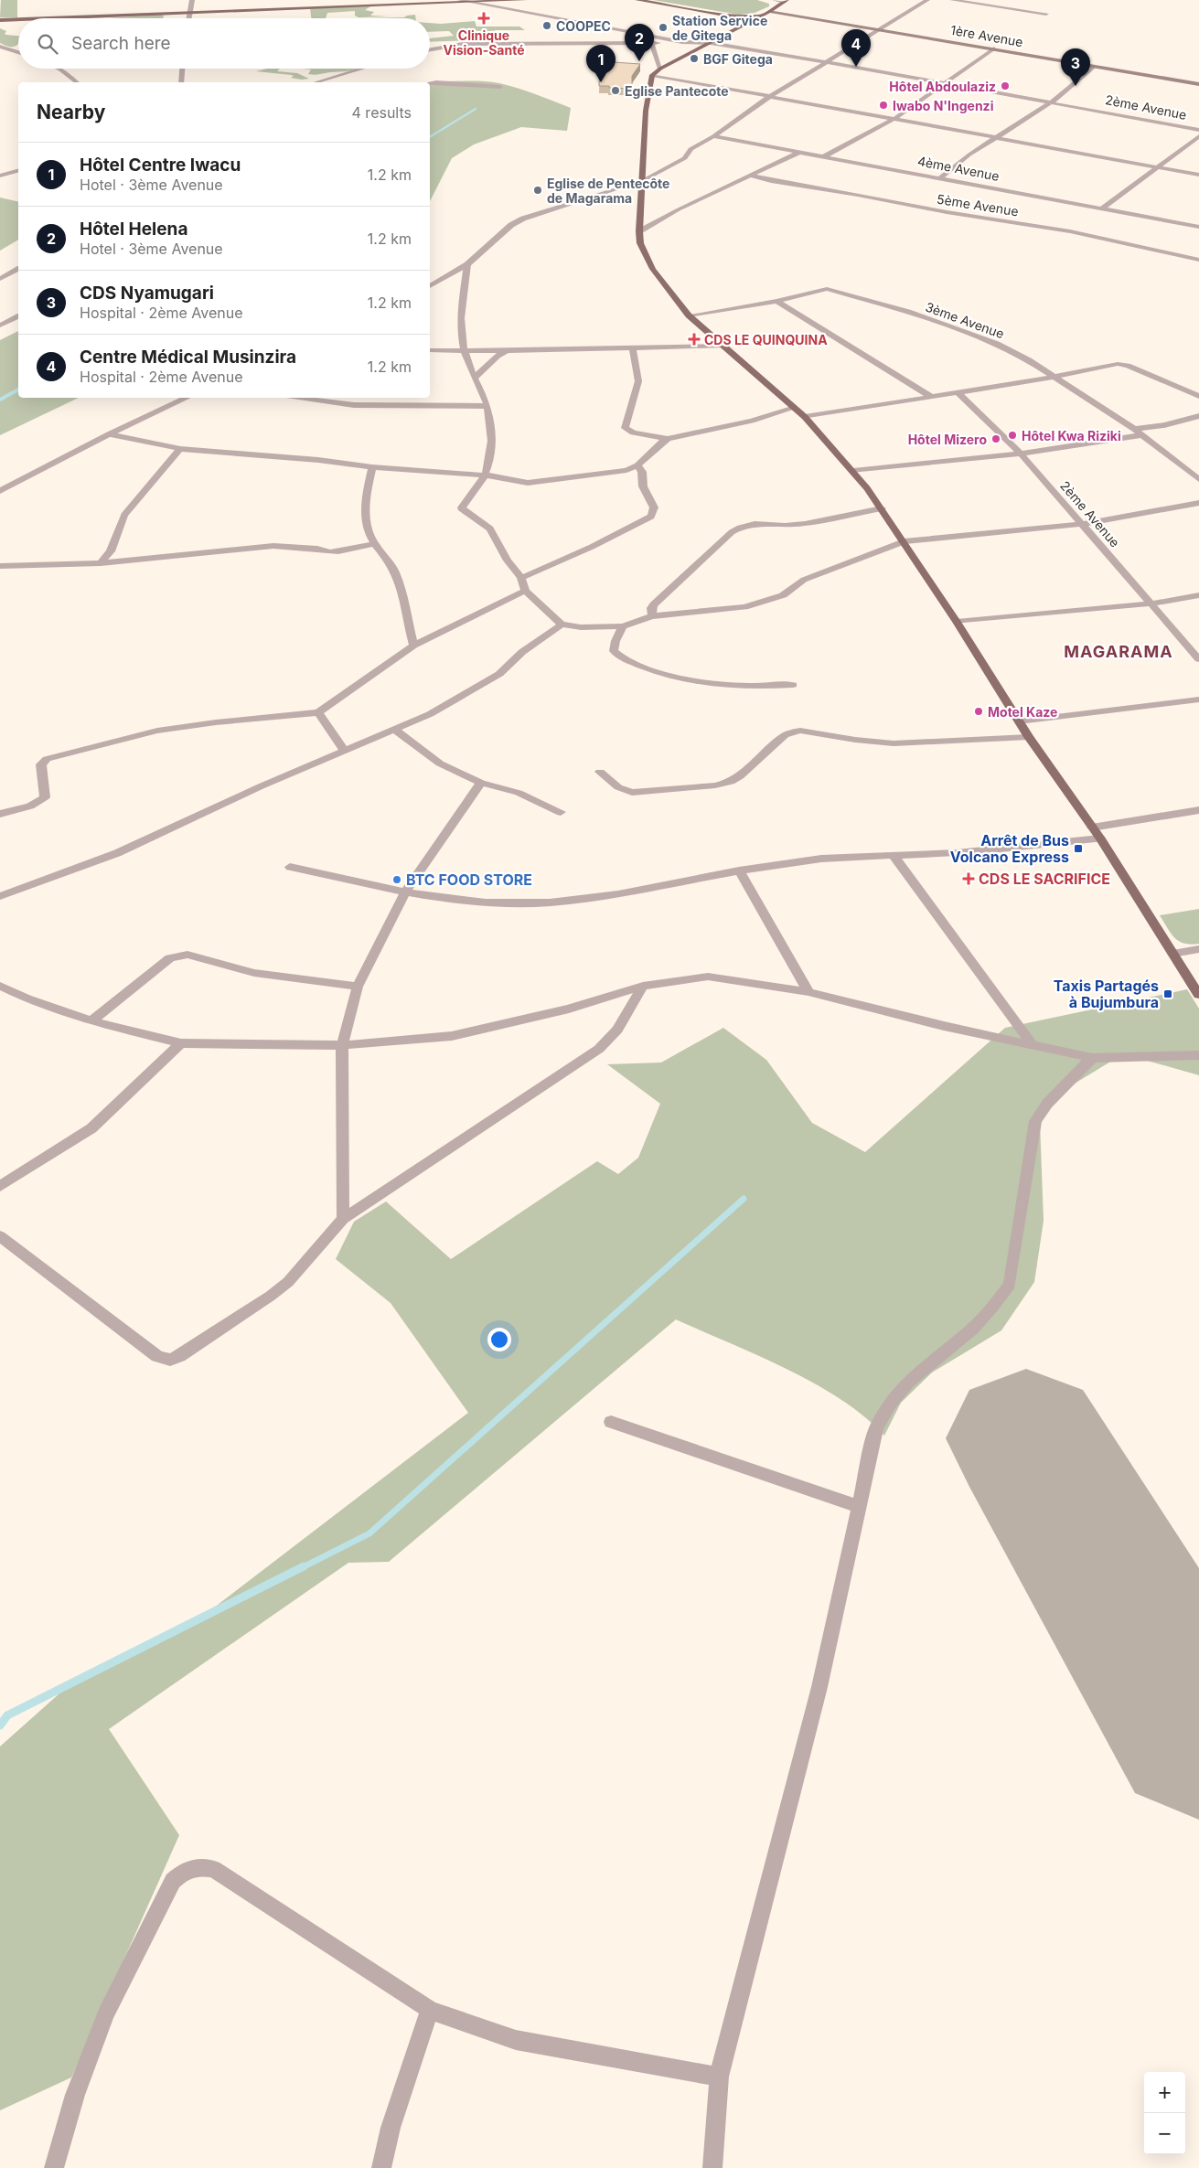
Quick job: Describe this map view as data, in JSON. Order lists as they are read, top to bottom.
{
  "streets": {
    "main road": ["1ère Avenue"],
    "street": [
      "2ème Avenue",
      "4ème Avenue",
      "5ème Avenue",
      "3ème Avenue"
    ]
  },
  "districts": ["MAGARAMA"],
  "places": {
    "health": ["Clinique Vision-Santé", "CDS LE QUINQUINA", "CDS LE SACRIFICE"],
    "other": [
      "COOPEC",
      "Station Service de Gitega",
      "BGF Gitega",
      "Hôtel Abdoulaziz",
      "Eglise Pantecote",
      "Iwabo N'Ingenzi",
      "Eglise de Pentecôte de Magarama",
      "Hôtel Kwa Riziki",
      "Hôtel Mizero",
      "Motel Kaze",
      "BTC FOOD STORE"
    ],
    "transit": ["Arrêt de Bus Volcano Express", "Taxis Partagés à Bujumbura"]
  },
  "page": {
    "search": "Search here",
    "pins": [
      "2",
      "4",
      "1",
      "3"
    ],
    "heading": ["Nearby", "4 results"],
    "list": [
      {
        "mark": "1",
        "name": "Hôtel Centre Iwacu",
        "note": "Hotel · 3ème Avenue",
        "value": "1.2 km"
      },
      {
        "mark": "2",
        "name": "Hôtel Helena",
        "note": "Hotel · 3ème Avenue",
        "value": "1.2 km"
      },
      {
        "mark": "3",
        "name": "CDS Nyamugari",
        "note": "Hospital · 2ème Avenue",
        "value": "1.2 km"
      },
      {
        "mark": "4",
        "name": "Centre Médical Musinzira",
        "note": "Hospital · 2ème Avenue",
        "value": "1.2 km"
      }
    ],
    "map_buttons": ["+", "−"]
  }
}
